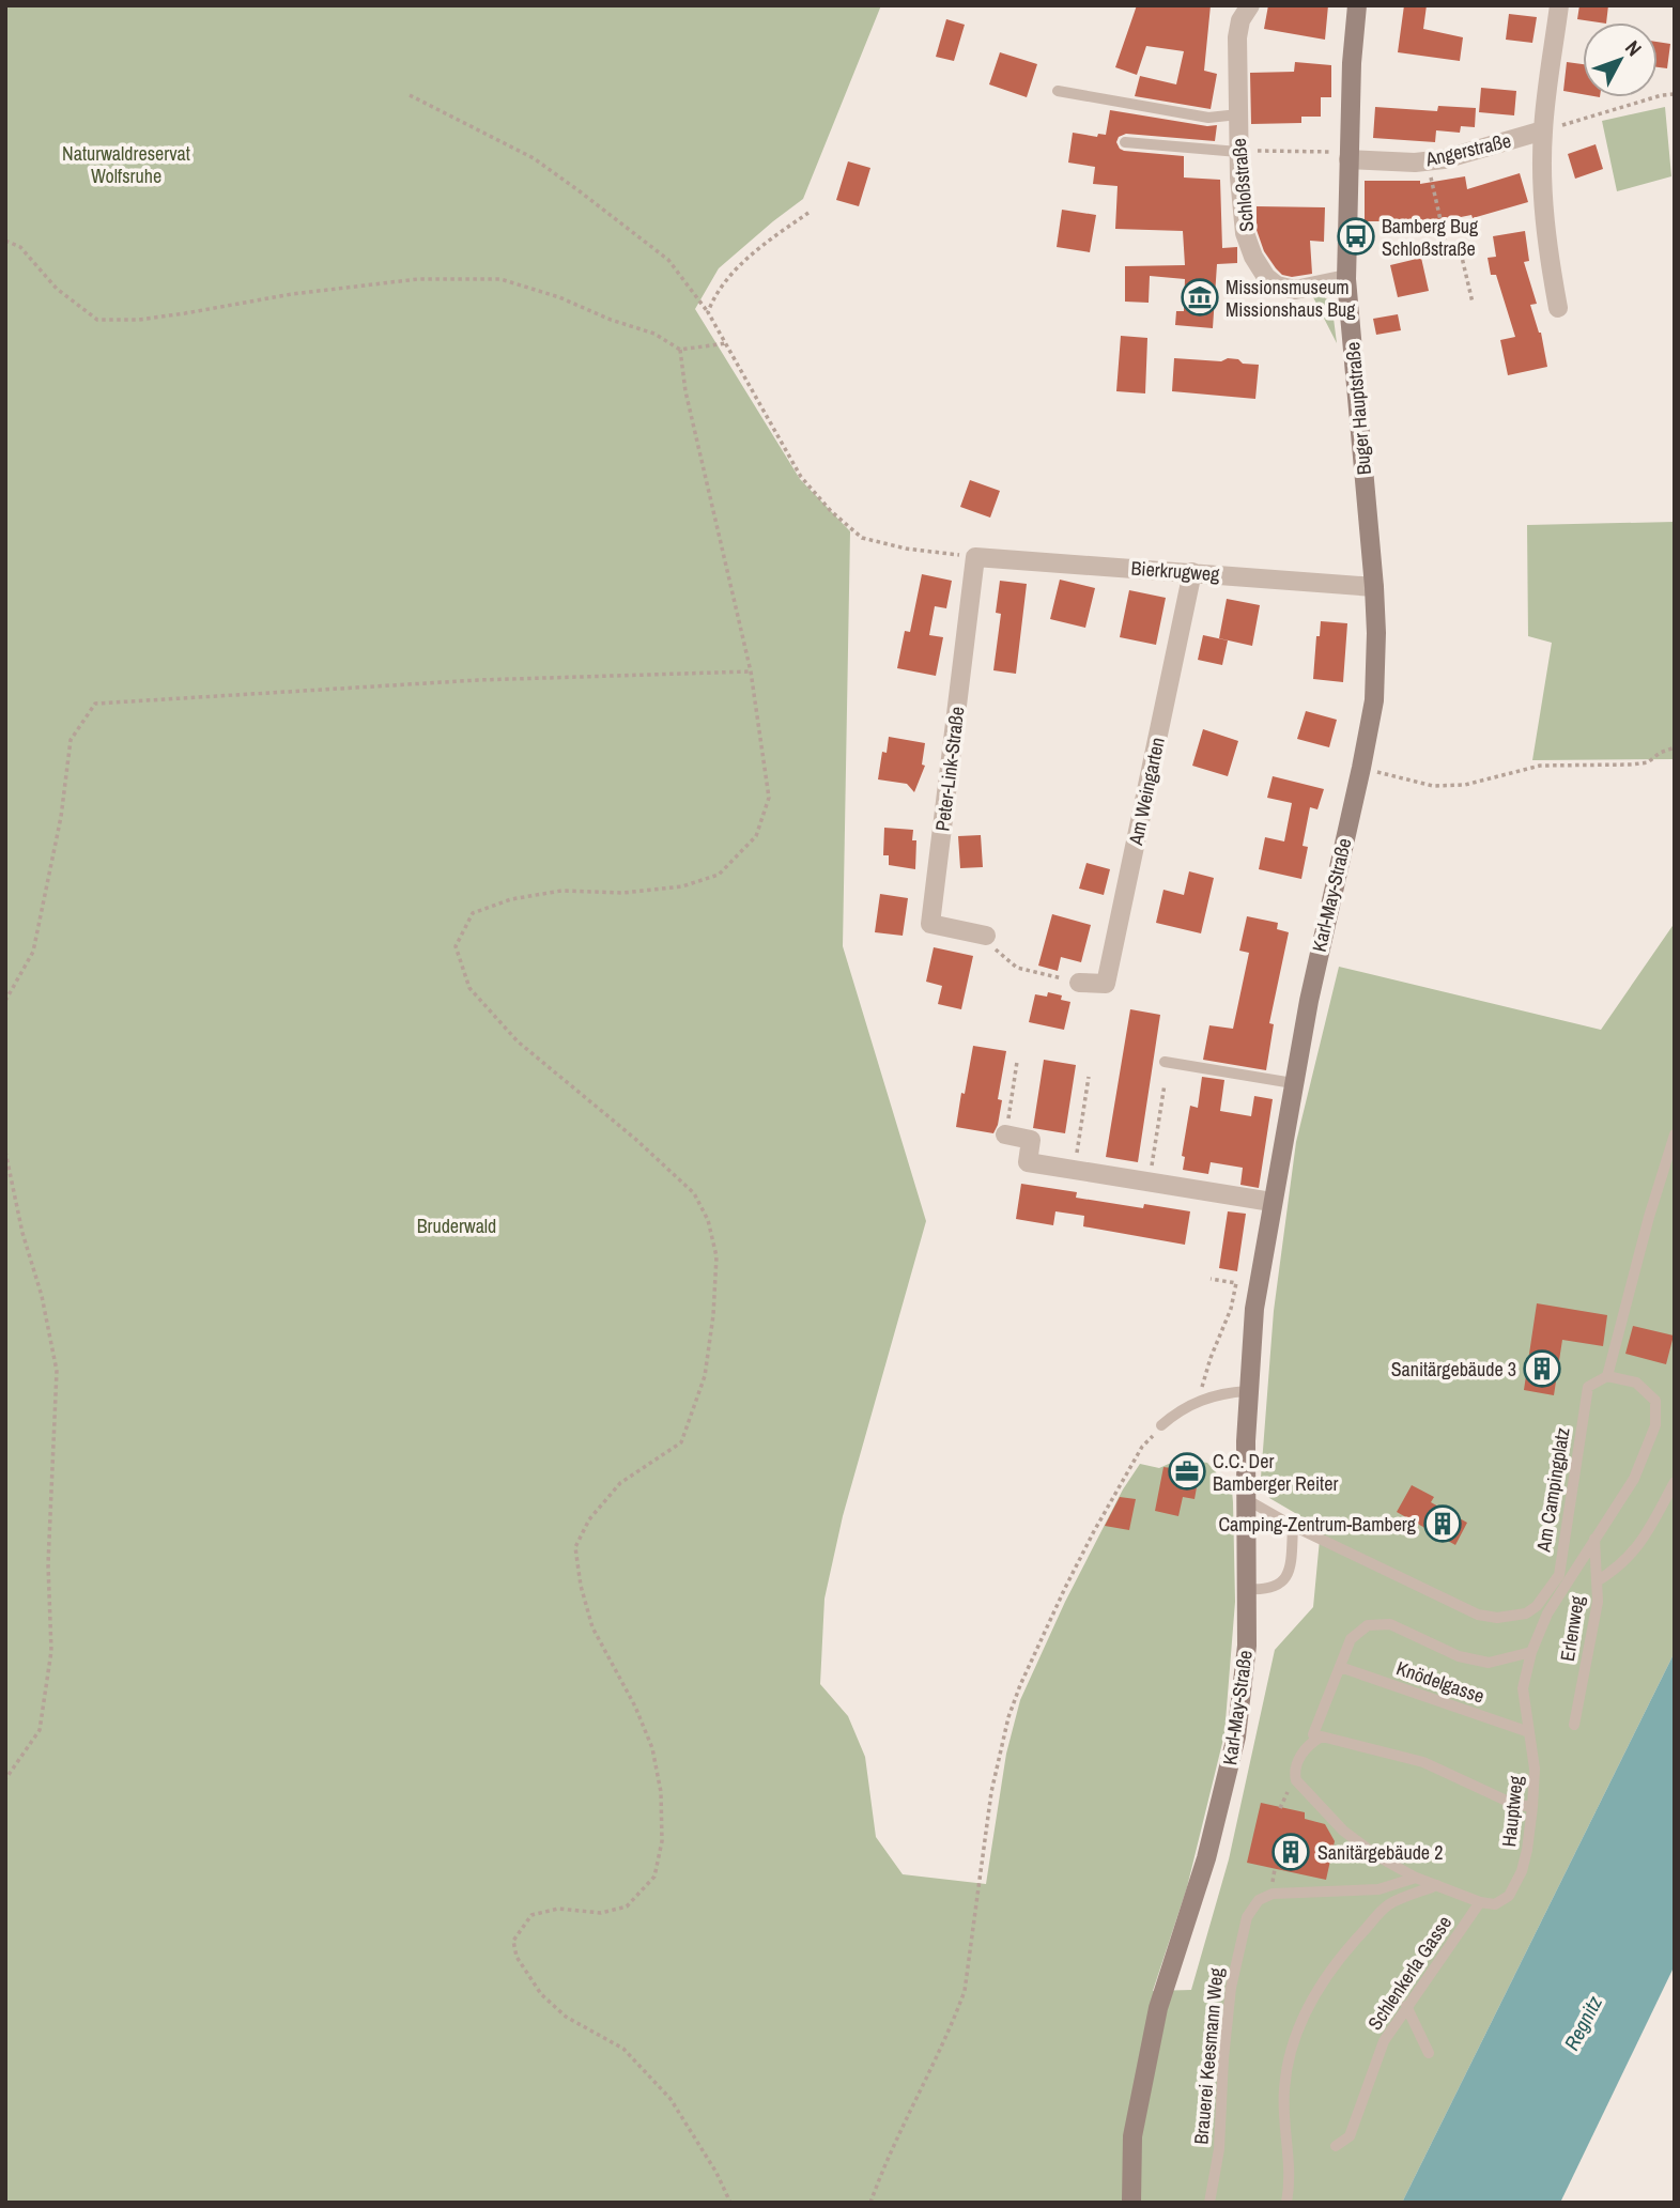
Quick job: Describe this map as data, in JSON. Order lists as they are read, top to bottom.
{
  "streets": {
    "street": [
      "Angerstraße",
      "Schloßstraße",
      "Buger Hauptstraße",
      "Bierkrugweg",
      "Peter-Link-Straße",
      "Am Weingarten",
      "Karl-May-Straße"
    ],
    "lane": [
      "Am Campingplatz",
      "Erlenweg",
      "Knödelgasse",
      "Hauptweg",
      "Schlenkerla Gasse",
      "Brauerei Keesmann Weg"
    ]
  },
  "crossings": [
    ["Angerstraße", "Buger Hauptstraße"],
    ["Schloßstraße", "Buger Hauptstraße"],
    ["Buger Hauptstraße", "Bierkrugweg"],
    ["Buger Hauptstraße", "Karl-May-Straße"],
    ["Bierkrugweg", "Peter-Link-Straße"],
    ["Bierkrugweg", "Am Weingarten"],
    ["Bierkrugweg", "Karl-May-Straße"],
    ["Karl-May-Straße", "Am Campingplatz"],
    ["Am Campingplatz", "Hauptweg"],
    ["Erlenweg", "Hauptweg"],
    ["Knödelgasse", "Hauptweg"],
    ["Hauptweg", "Schlenkerla Gasse"]
  ],
  "water": ["Regnitz"],
  "parks": ["Naturwaldreservat Wolfsruhe", "Bruderwald"],
  "places": {
    "bus stop": ["Bamberg Bug Schloßstraße"],
    "museum": ["Missionsmuseum Missionshaus Bug"],
    "building": ["Sanitärgebäude 3", "Camping-Zentrum-Bamberg", "Sanitärgebäude 2"],
    "office": ["C.C. Der Bamberger Reiter"]
  },
  "north": "top right"
}
